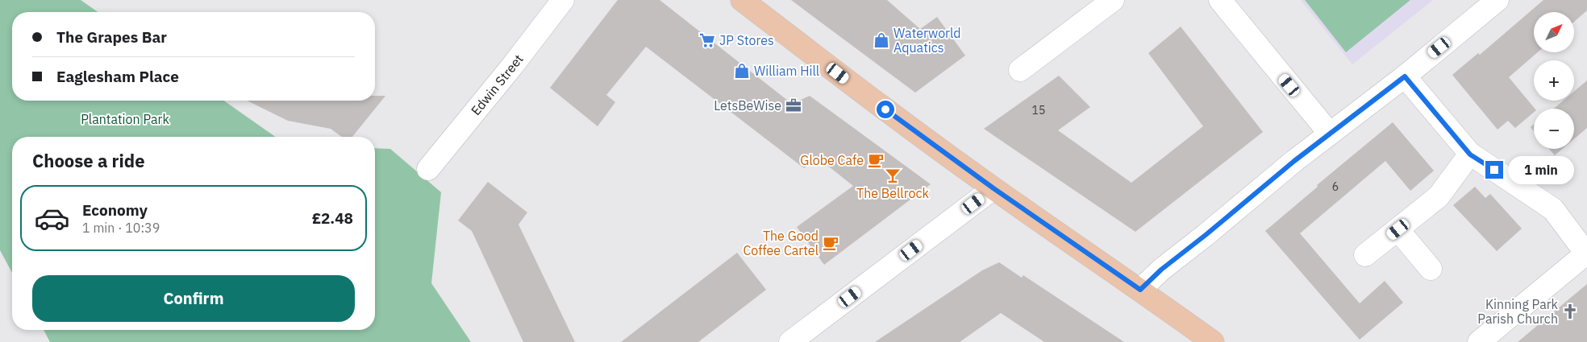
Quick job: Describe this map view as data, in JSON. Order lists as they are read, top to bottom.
{
  "streets": {
    "street": ["Edwin Street"]
  },
  "parks": ["Plantation Park"],
  "places": {
    "supermarket": ["JP Stores"],
    "shop": ["Waterworld Aquatics", "William Hill"],
    "office": ["LetsBeWise"],
    "cafe": ["Globe Cafe", "The Good Coffee Cartel"],
    "bar": ["The Bellrock"],
    "church": ["Kinning Park Parish Church"]
  },
  "house_numbers": ["15", "6"],
  "north": "top right",
  "page": {
    "map_buttons": ["+", "−"],
    "banner": ["The Grapes Bar", "Eaglesham Place"],
    "heading": "Choose a ride",
    "bubble": "1 min",
    "list": [
      {
        "name": "Economy",
        "note": "1 min · 10:39",
        "value": "£2.48"
      }
    ],
    "buttons": "Confirm"
  }
}
